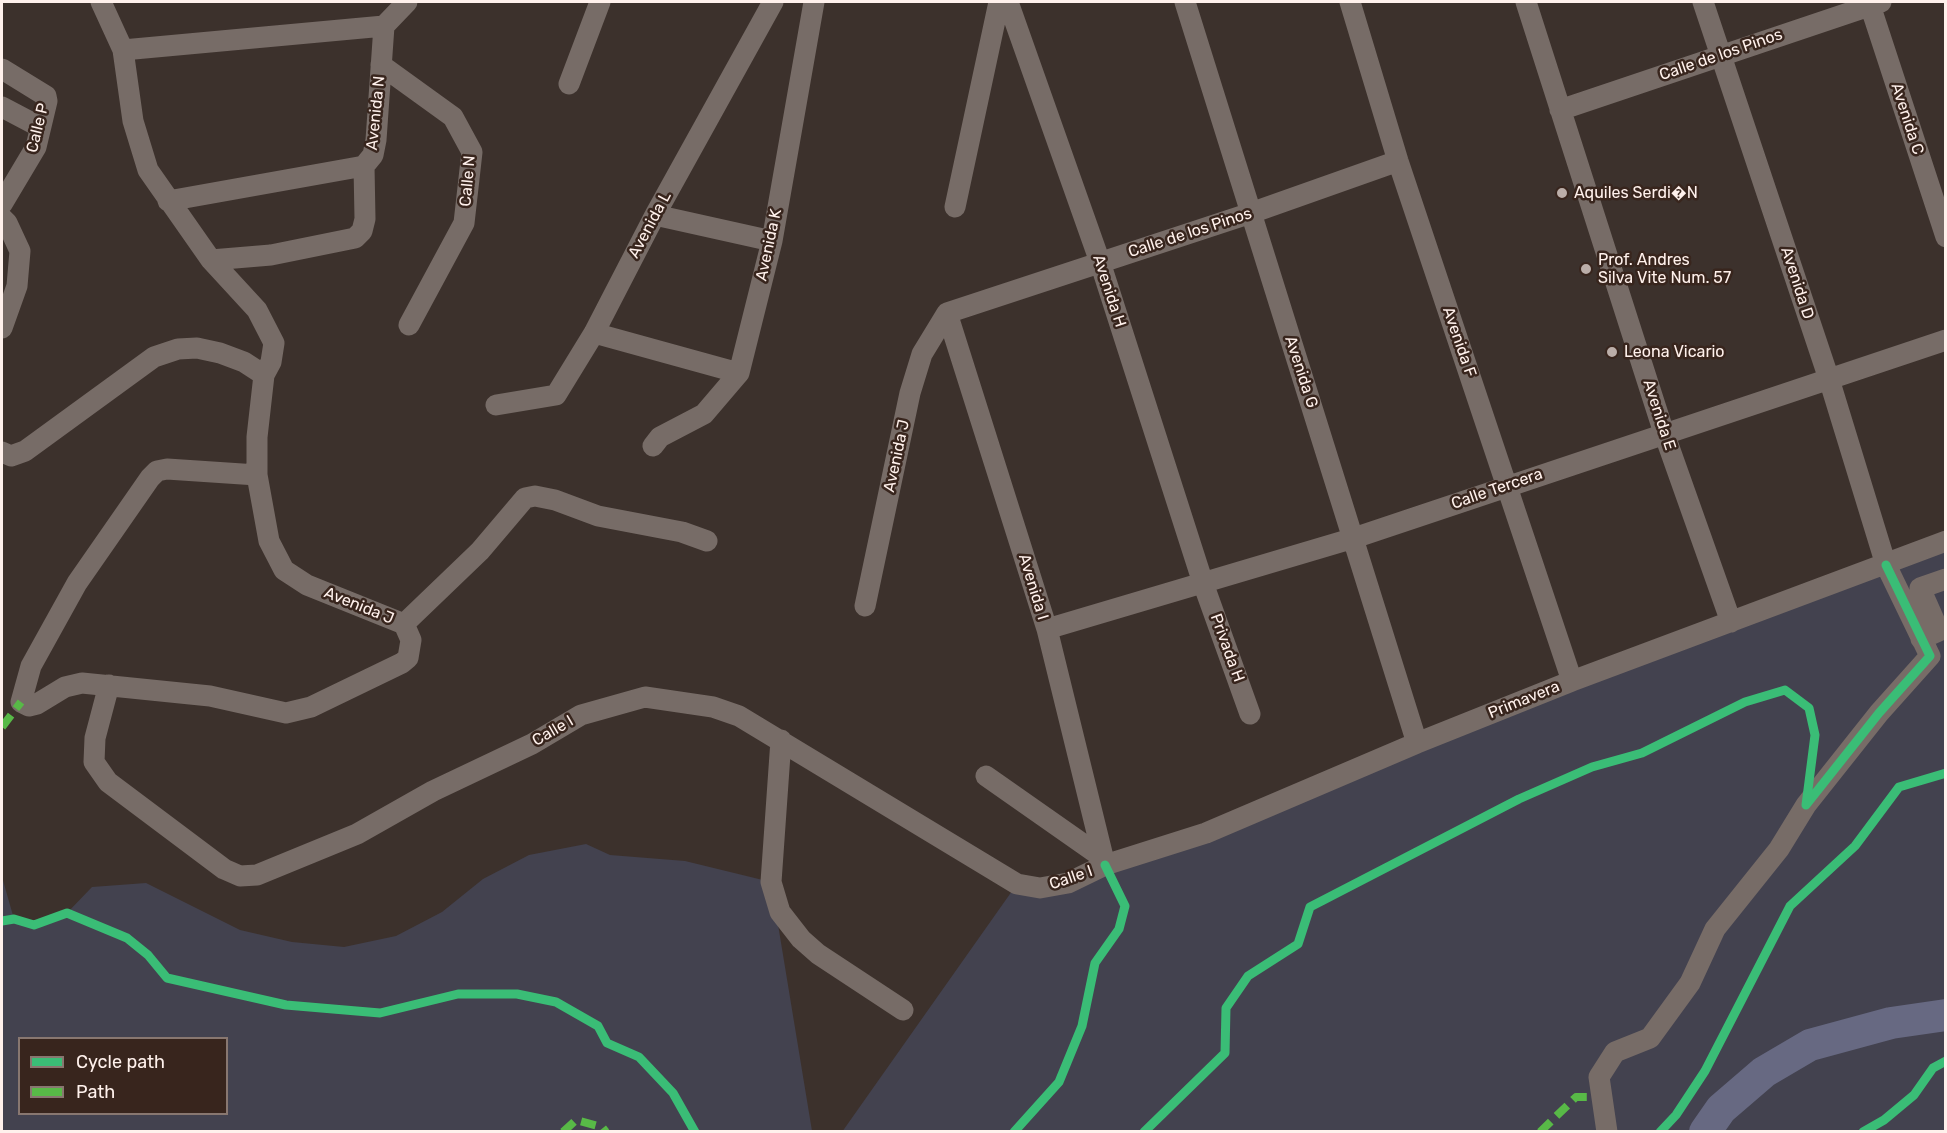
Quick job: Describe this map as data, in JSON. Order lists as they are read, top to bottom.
{
  "streets": {
    "street": [
      "Calle de los Pinos",
      "Avenida N",
      "Avenida C",
      "Calle P",
      "Calle N",
      "Avenida L",
      "Avenida K",
      "Avenida D",
      "Avenida H",
      "Avenida F",
      "Avenida G",
      "Avenida E",
      "Avenida J",
      "Calle Tercera",
      "Avenida I",
      "Privada H",
      "Primavera",
      "Calle I"
    ]
  },
  "crossings": [
    ["Calle de los Pinos", "Avenida C"],
    ["Calle de los Pinos", "Avenida D"],
    ["Calle de los Pinos", "Avenida H"],
    ["Calle de los Pinos", "Avenida F"],
    ["Calle de los Pinos", "Avenida G"],
    ["Calle de los Pinos", "Avenida E"],
    ["Calle de los Pinos", "Avenida J"],
    ["Calle de los Pinos", "Avenida I"],
    ["Avenida N", "Calle N"],
    ["Avenida N", "Avenida J"],
    ["Avenida D", "Calle Tercera"],
    ["Avenida D", "Primavera"],
    ["Avenida H", "Calle Tercera"],
    ["Avenida H", "Privada H"],
    ["Avenida F", "Calle Tercera"],
    ["Avenida F", "Primavera"],
    ["Avenida G", "Calle Tercera"],
    ["Avenida G", "Primavera"],
    ["Avenida E", "Calle Tercera"],
    ["Avenida E", "Primavera"],
    ["Avenida J", "Avenida I"],
    ["Avenida J", "Calle I"],
    ["Calle Tercera", "Avenida I"],
    ["Calle Tercera", "Privada H"],
    ["Avenida I", "Primavera"],
    ["Avenida I", "Calle I"],
    ["Primavera", "Calle I"]
  ],
  "places": ["Aquiles Serdi�N", "Prof. Andres Silva Vite Num. 57", "Leona Vicario"],
  "legend": ["Cycle path", "Path"]
}
